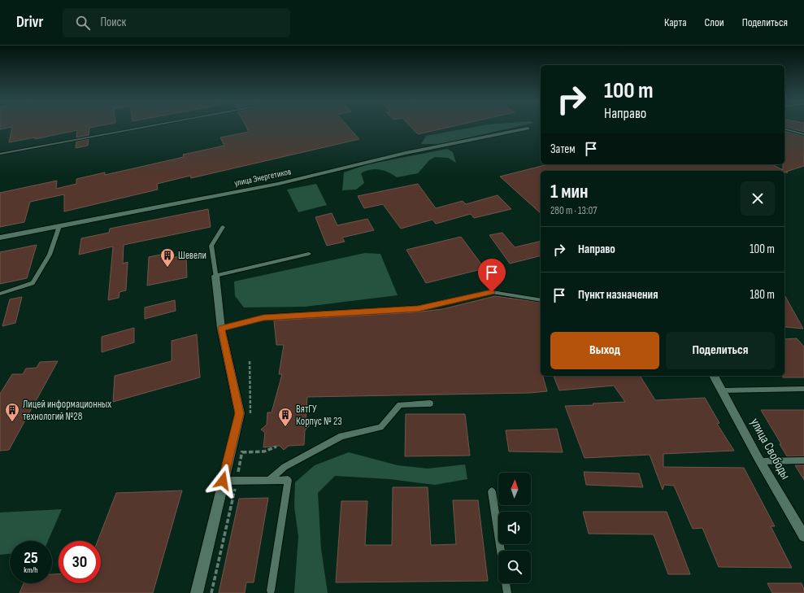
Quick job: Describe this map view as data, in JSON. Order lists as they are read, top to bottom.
{
  "streets": {
    "street": ["улица Энергетиков", "улица Свободы"]
  },
  "places": {
    "building": ["Шевели", "Лицей информационных технологий №28", "ВятГУ Корпус № 23"]
  },
  "north": "top",
  "page": {
    "header": "Drivr",
    "search": "Поиск",
    "nav": ["Карта", "Слои", "Поделиться"],
    "turn": ["100 m", "Направо"],
    "then": "Затем",
    "heading": ["1 мин", "280 m · 13:07"],
    "list": [
      {
        "name": "Направо",
        "value": "100 m"
      },
      {
        "name": "Пункт назначения",
        "value": "180 m"
      }
    ],
    "buttons": ["Выход", "Поделиться"],
    "speed": "25 km/h",
    "limit": "30"
  }
}
